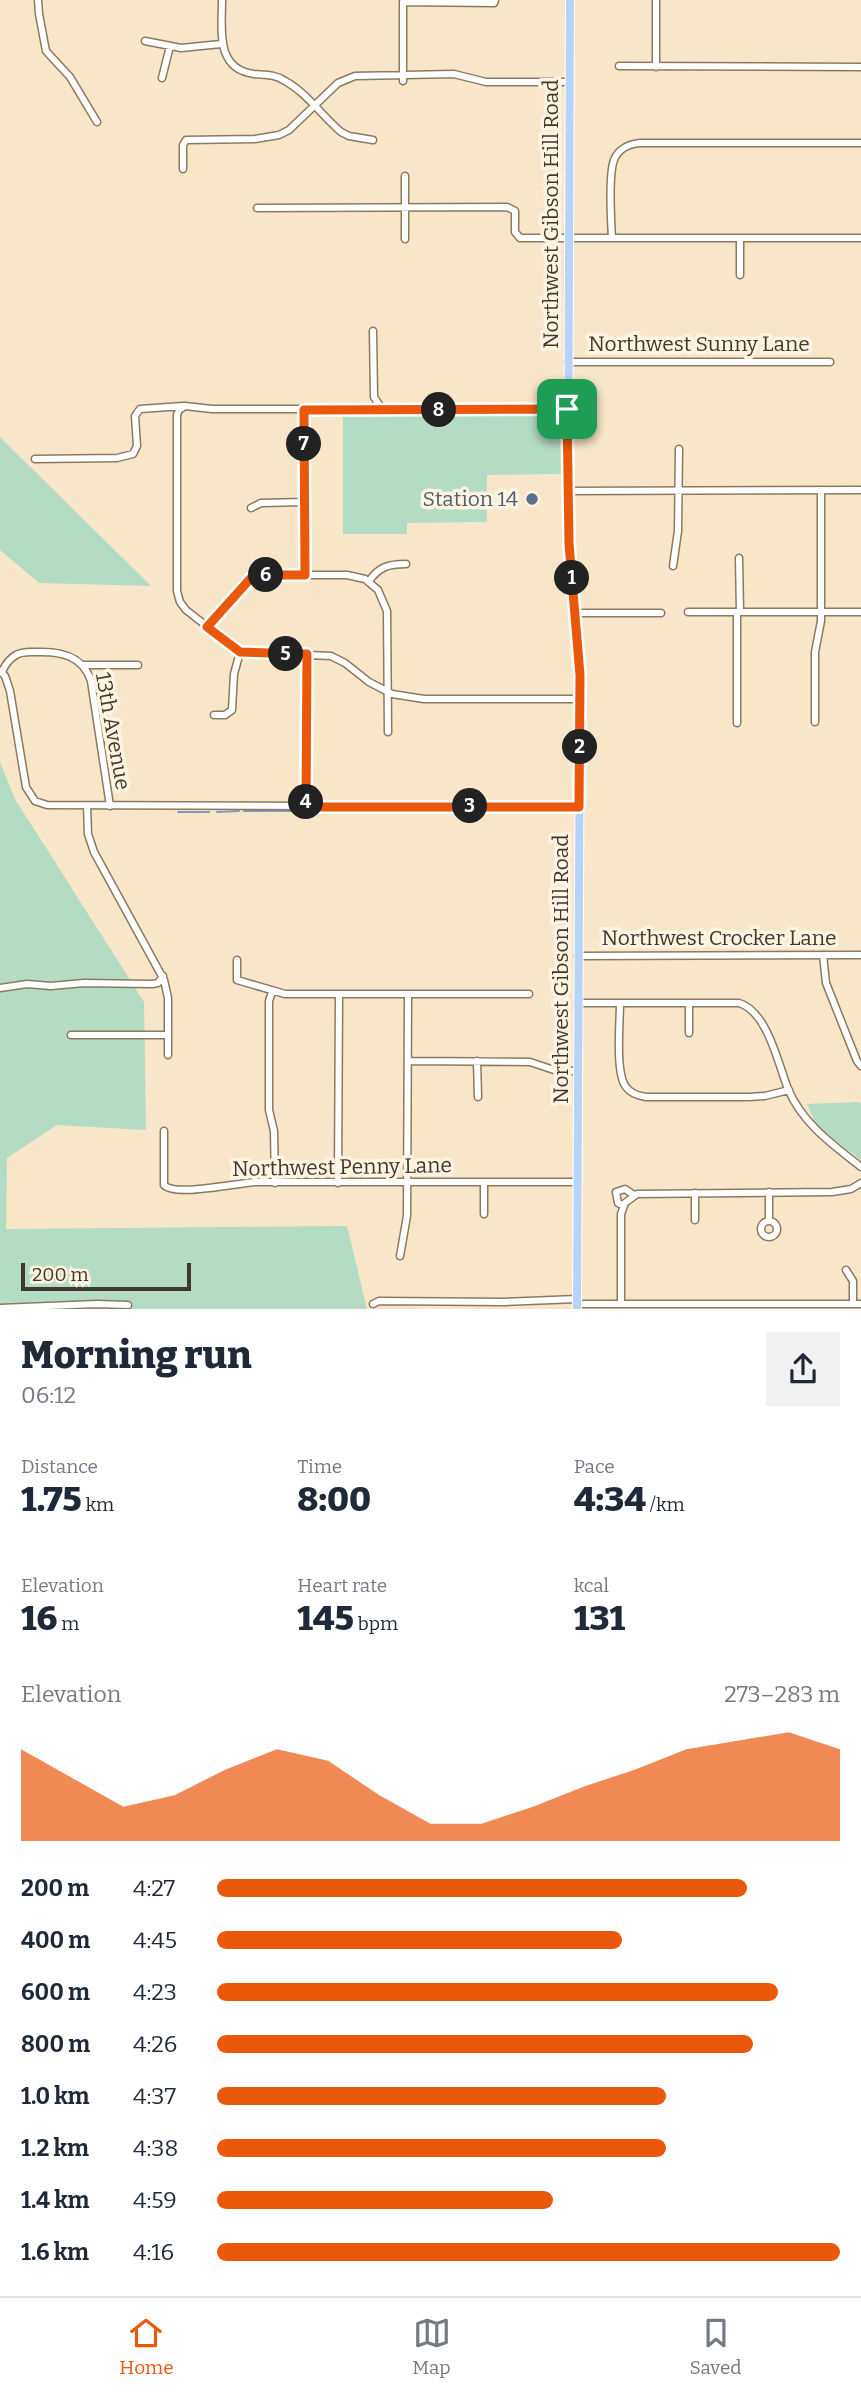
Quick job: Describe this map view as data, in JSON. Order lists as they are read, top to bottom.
{
  "streets": {
    "main road": ["Northwest Gibson Hill Road"],
    "street": [
      "Northwest Sunny Lane",
      "13th Avenue",
      "Northwest Crocker Lane",
      "Northwest Penny Lane"
    ]
  },
  "crossings": [
    ["Northwest Gibson Hill Road", "Northwest Sunny Lane"],
    ["Northwest Gibson Hill Road", "Northwest Crocker Lane"],
    ["Northwest Gibson Hill Road", "Northwest Penny Lane"]
  ],
  "places": ["Station 14"],
  "scale_bar": "200 m",
  "page": {
    "pins": [
      "8",
      "7",
      "6",
      "1",
      "5",
      "2",
      "4",
      "3"
    ],
    "scale": "200 m",
    "heading": ["Morning run", "06:12"],
    "stats": [
      ["Distance", "1.75 km"],
      ["Time", "8:00"],
      ["Pace", "4:34 /km"],
      ["Elevation", "16 m"],
      ["Heart rate", "145 bpm"],
      ["kcal", "131"]
    ],
    "chart": ["Elevation", "273–283 m"],
    "list": [
      {
        "name": "200 m",
        "note": "4:27"
      },
      {
        "name": "400 m",
        "note": "4:45"
      },
      {
        "name": "600 m",
        "note": "4:23"
      },
      {
        "name": "800 m",
        "note": "4:26"
      },
      {
        "name": "1.0 km",
        "note": "4:37"
      },
      {
        "name": "1.2 km",
        "note": "4:38"
      },
      {
        "name": "1.4 km",
        "note": "4:59"
      },
      {
        "name": "1.6 km",
        "note": "4:16"
      }
    ],
    "tabs": ["Home", "Map", "Saved"]
  }
}
